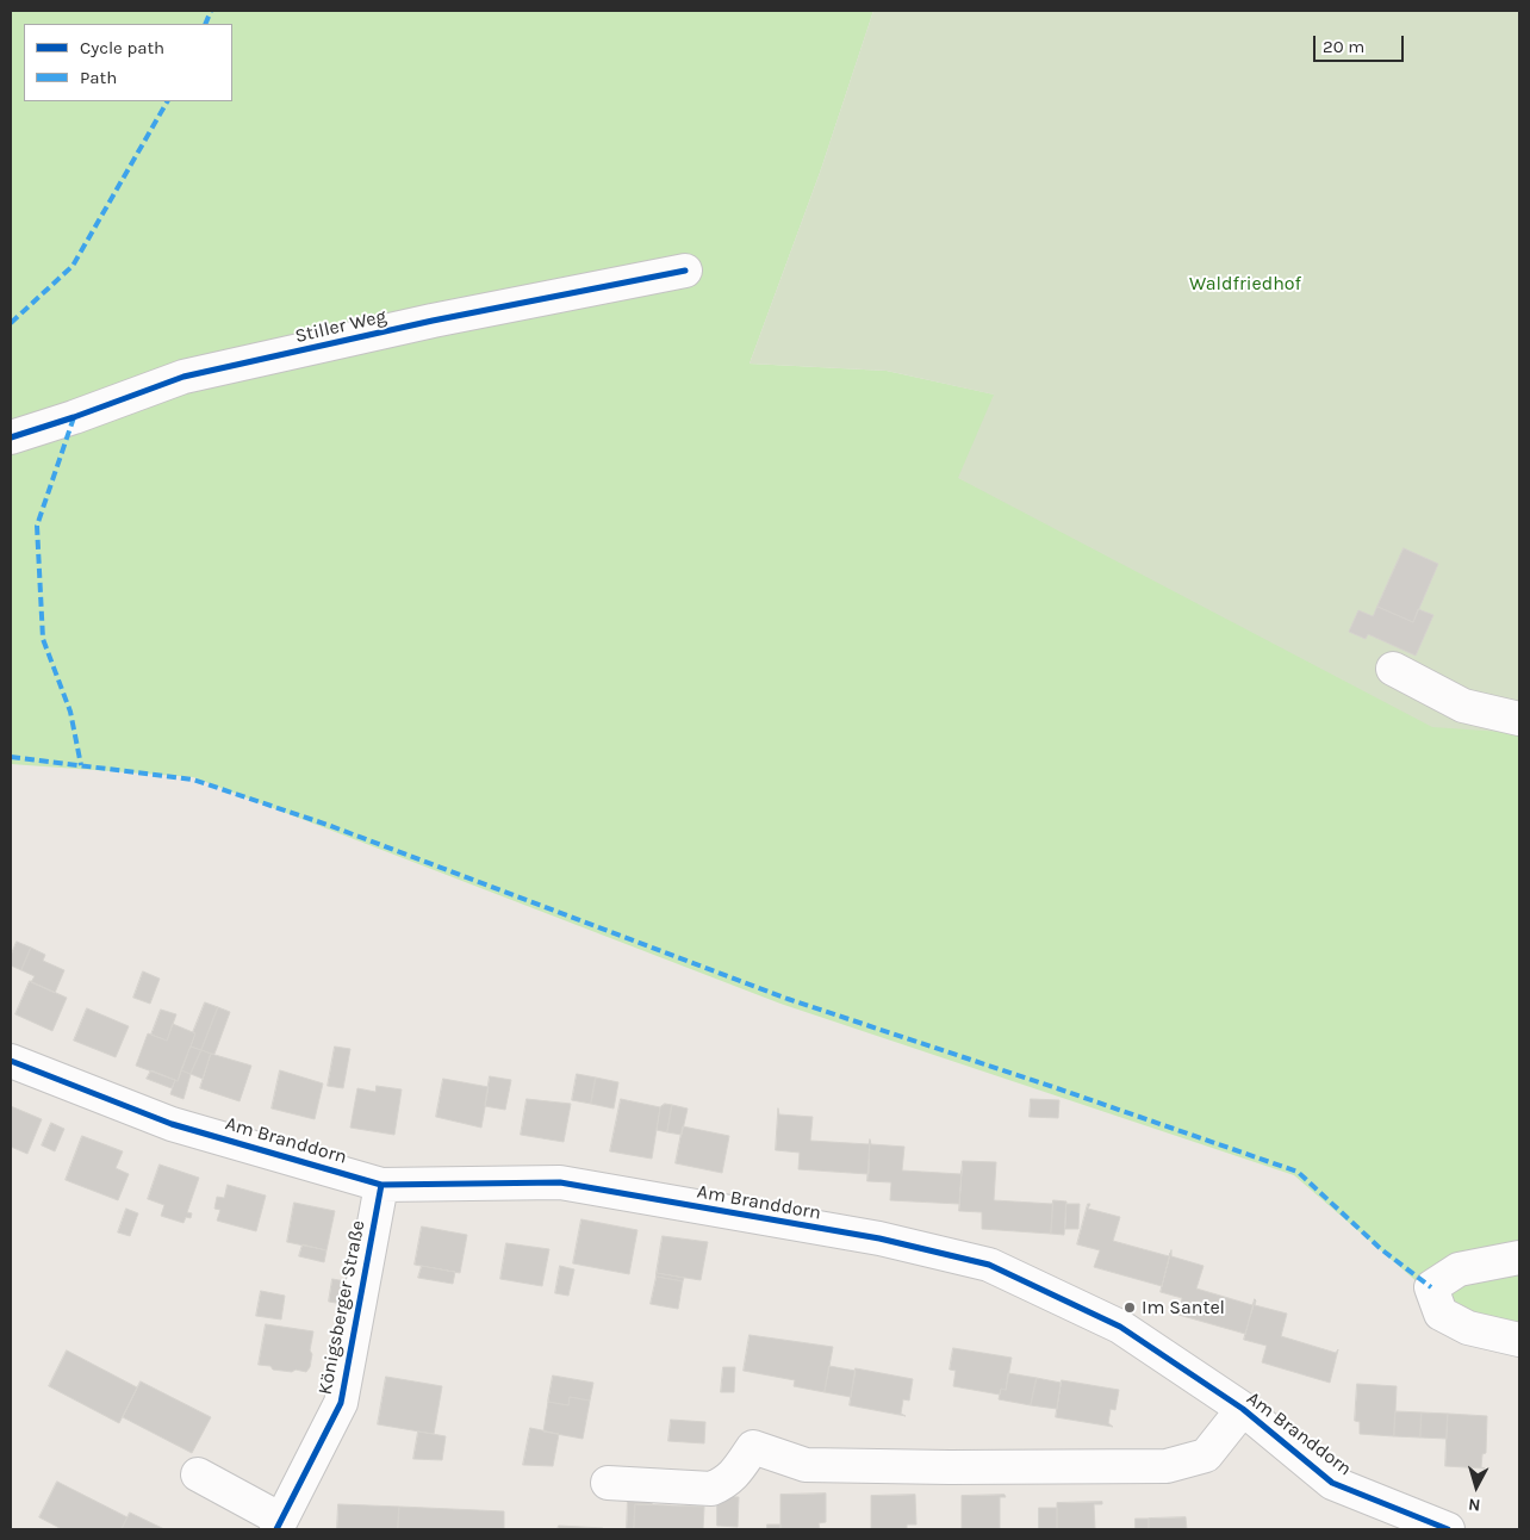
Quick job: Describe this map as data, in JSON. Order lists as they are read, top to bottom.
{
  "streets": {
    "street": ["Stiller Weg", "Am Branddorn", "Königsberger Straße"]
  },
  "crossings": [
    ["Am Branddorn", "Königsberger Straße"]
  ],
  "parks": ["Waldfriedhof"],
  "places": ["Im Santel"],
  "legend": ["Cycle path", "Path"],
  "scale_bar": "20 m",
  "north": "bottom"
}
